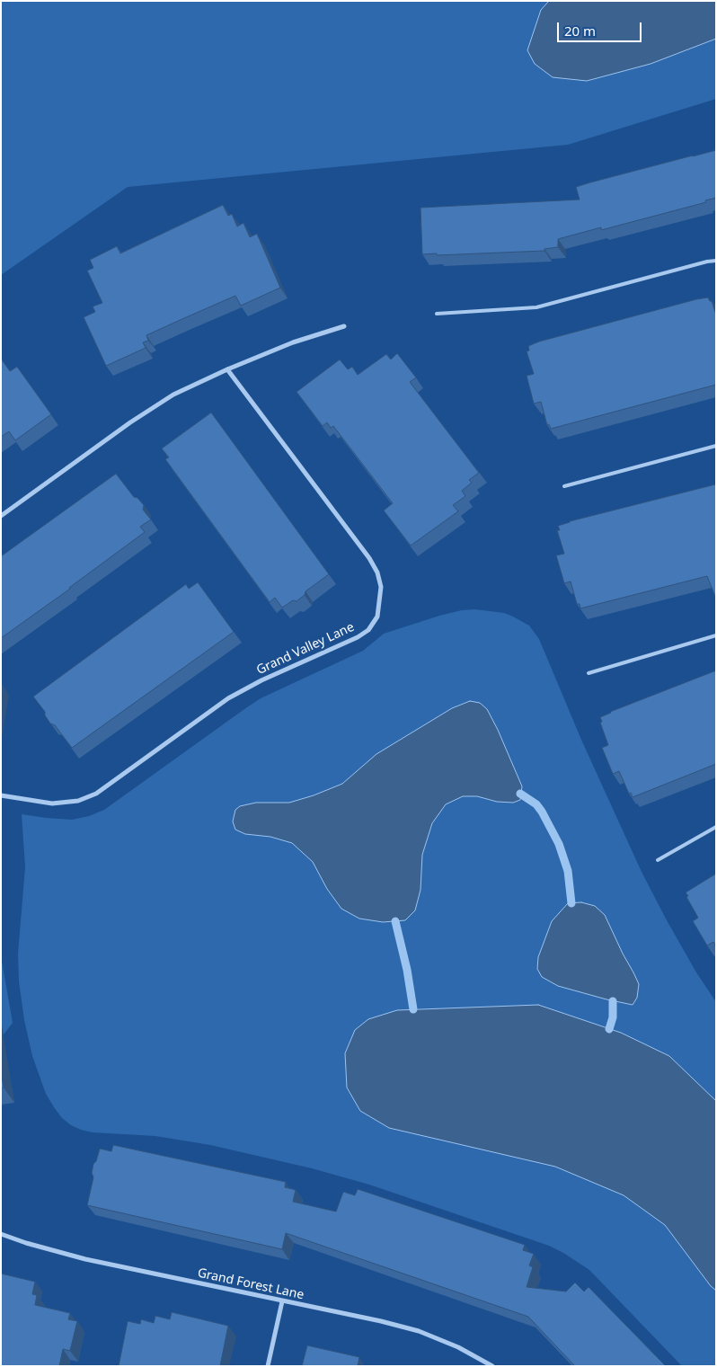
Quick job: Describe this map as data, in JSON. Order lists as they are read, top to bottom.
{
  "streets": {
    "street": ["Grand Valley Lane", "Grand Forest Lane"]
  },
  "scale_bar": "20 m"
}
